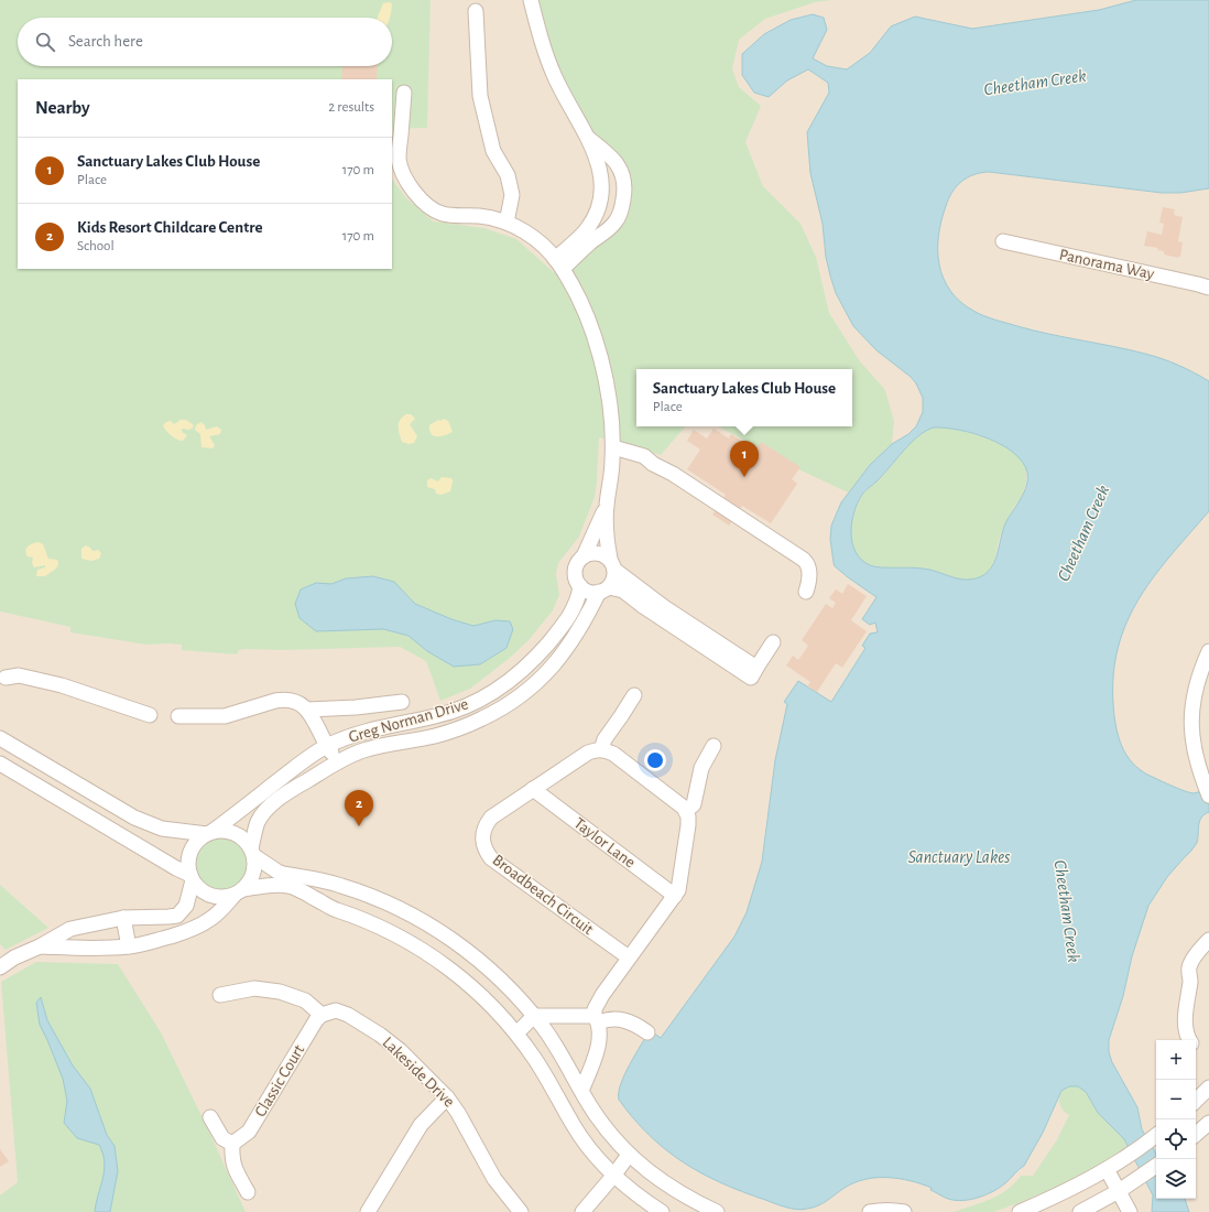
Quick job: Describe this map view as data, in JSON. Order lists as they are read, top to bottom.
{
  "streets": {
    "street": [
      "Panorama Way",
      "Greg Norman Drive",
      "Taylor Lane",
      "Broadbeach Circuit",
      "Lakeside Drive",
      "Classic Court"
    ]
  },
  "crossings": [
    ["Taylor Lane", "Broadbeach Circuit"],
    ["Lakeside Drive", "Classic Court"]
  ],
  "water": ["Cheetham Creek", "Sanctuary Lakes"],
  "page": {
    "search": "Search here",
    "heading": ["Nearby", "2 results"],
    "list": [
      {
        "mark": "1",
        "name": "Sanctuary Lakes Club House",
        "note": "Place",
        "value": "170 m"
      },
      {
        "mark": "2",
        "name": "Kids Resort Childcare Centre",
        "note": "School",
        "value": "170 m"
      }
    ],
    "popup": ["Sanctuary Lakes Club House", "Place"],
    "pins": ["1", "2"],
    "map_buttons": ["+", "−"]
  }
}
